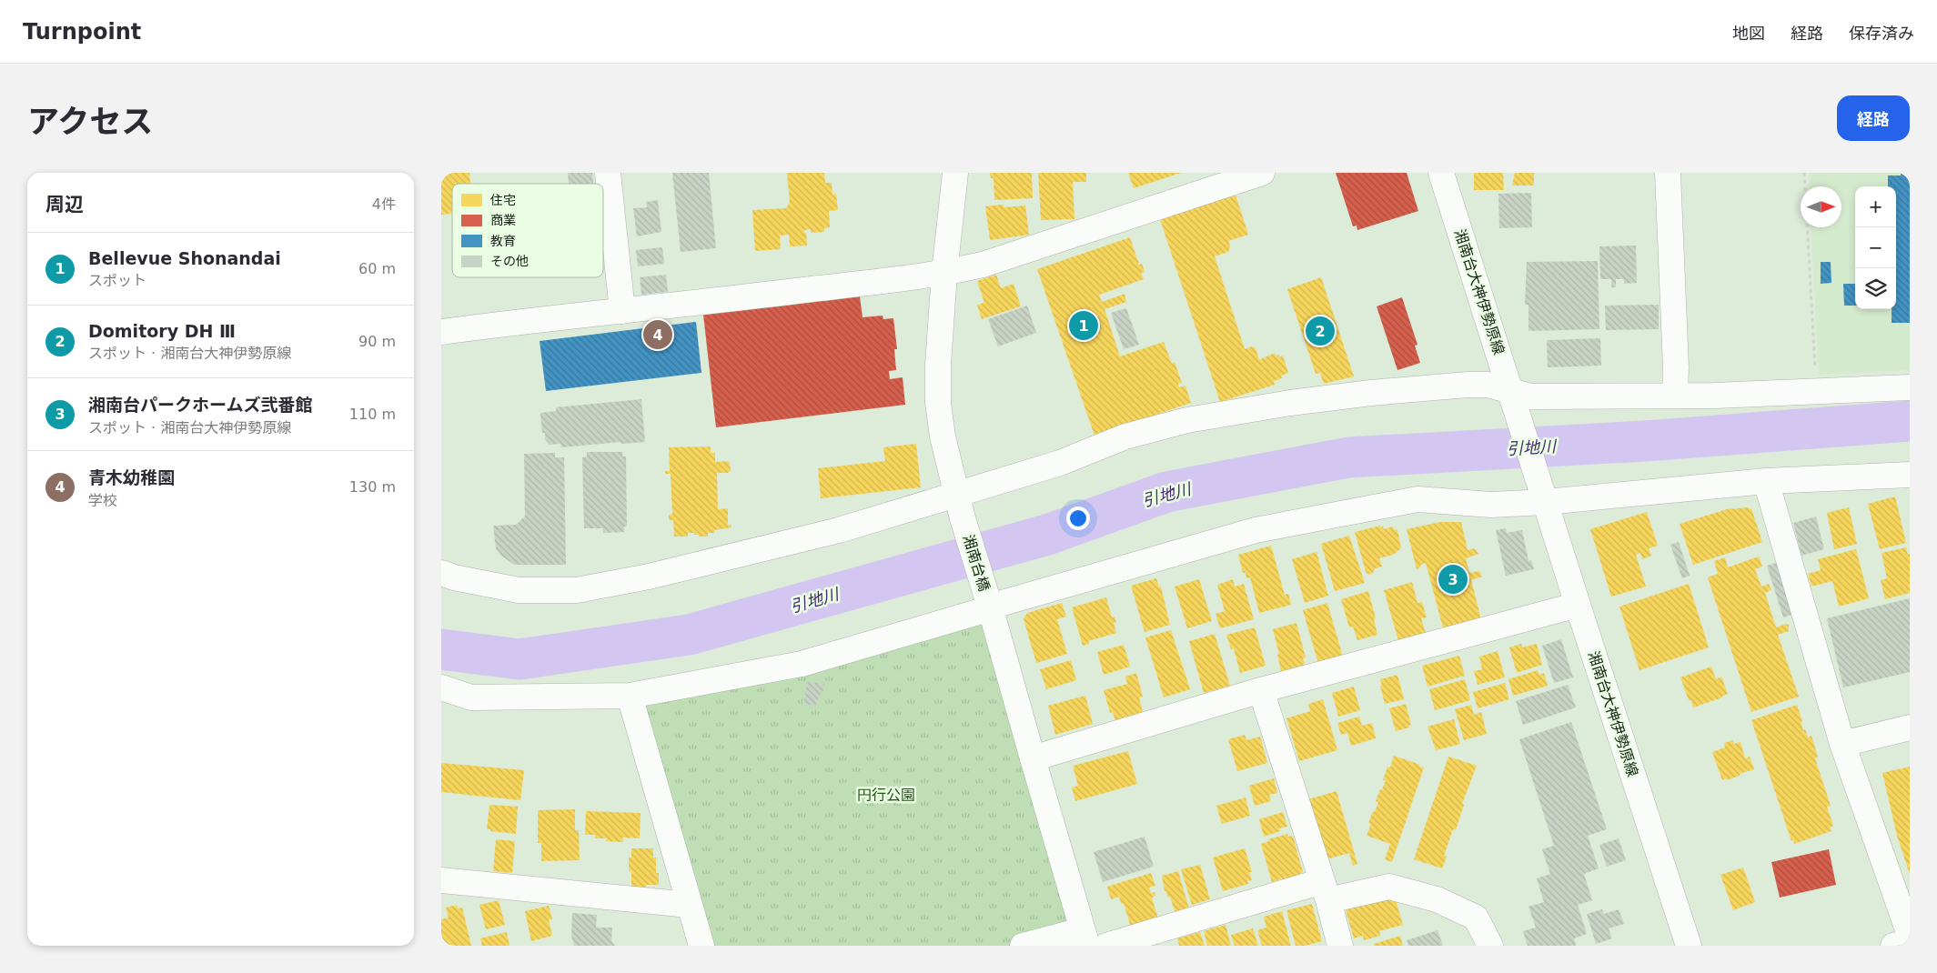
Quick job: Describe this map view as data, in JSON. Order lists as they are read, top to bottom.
{
  "streets": {
    "street": ["湘南台大神伊勢原線", "湘南台橋"]
  },
  "water": ["引地川"],
  "parks": ["円行公園"],
  "legend": [
    "住宅",
    "商業",
    "教育",
    "その他"
  ],
  "north": "right",
  "page": {
    "header": "Turnpoint",
    "nav": ["地図", "経路", "保存済み"],
    "title": "アクセス",
    "buttons": "経路",
    "heading": ["周辺", "4件"],
    "map_buttons": ["+", "−"],
    "list": [
      {
        "mark": "1",
        "name": "Bellevue Shonandai",
        "note": "スポット",
        "value": "60 m"
      },
      {
        "mark": "2",
        "name": "Domitory DH Ⅲ",
        "note": "スポット · 湘南台大神伊勢原線",
        "value": "90 m"
      },
      {
        "mark": "3",
        "name": "湘南台パークホームズ弐番館",
        "note": "スポット · 湘南台大神伊勢原線",
        "value": "110 m"
      },
      {
        "mark": "4",
        "name": "青木幼稚園",
        "note": "学校",
        "value": "130 m"
      }
    ],
    "pins": [
      "1",
      "2",
      "4",
      "3"
    ]
  }
}
